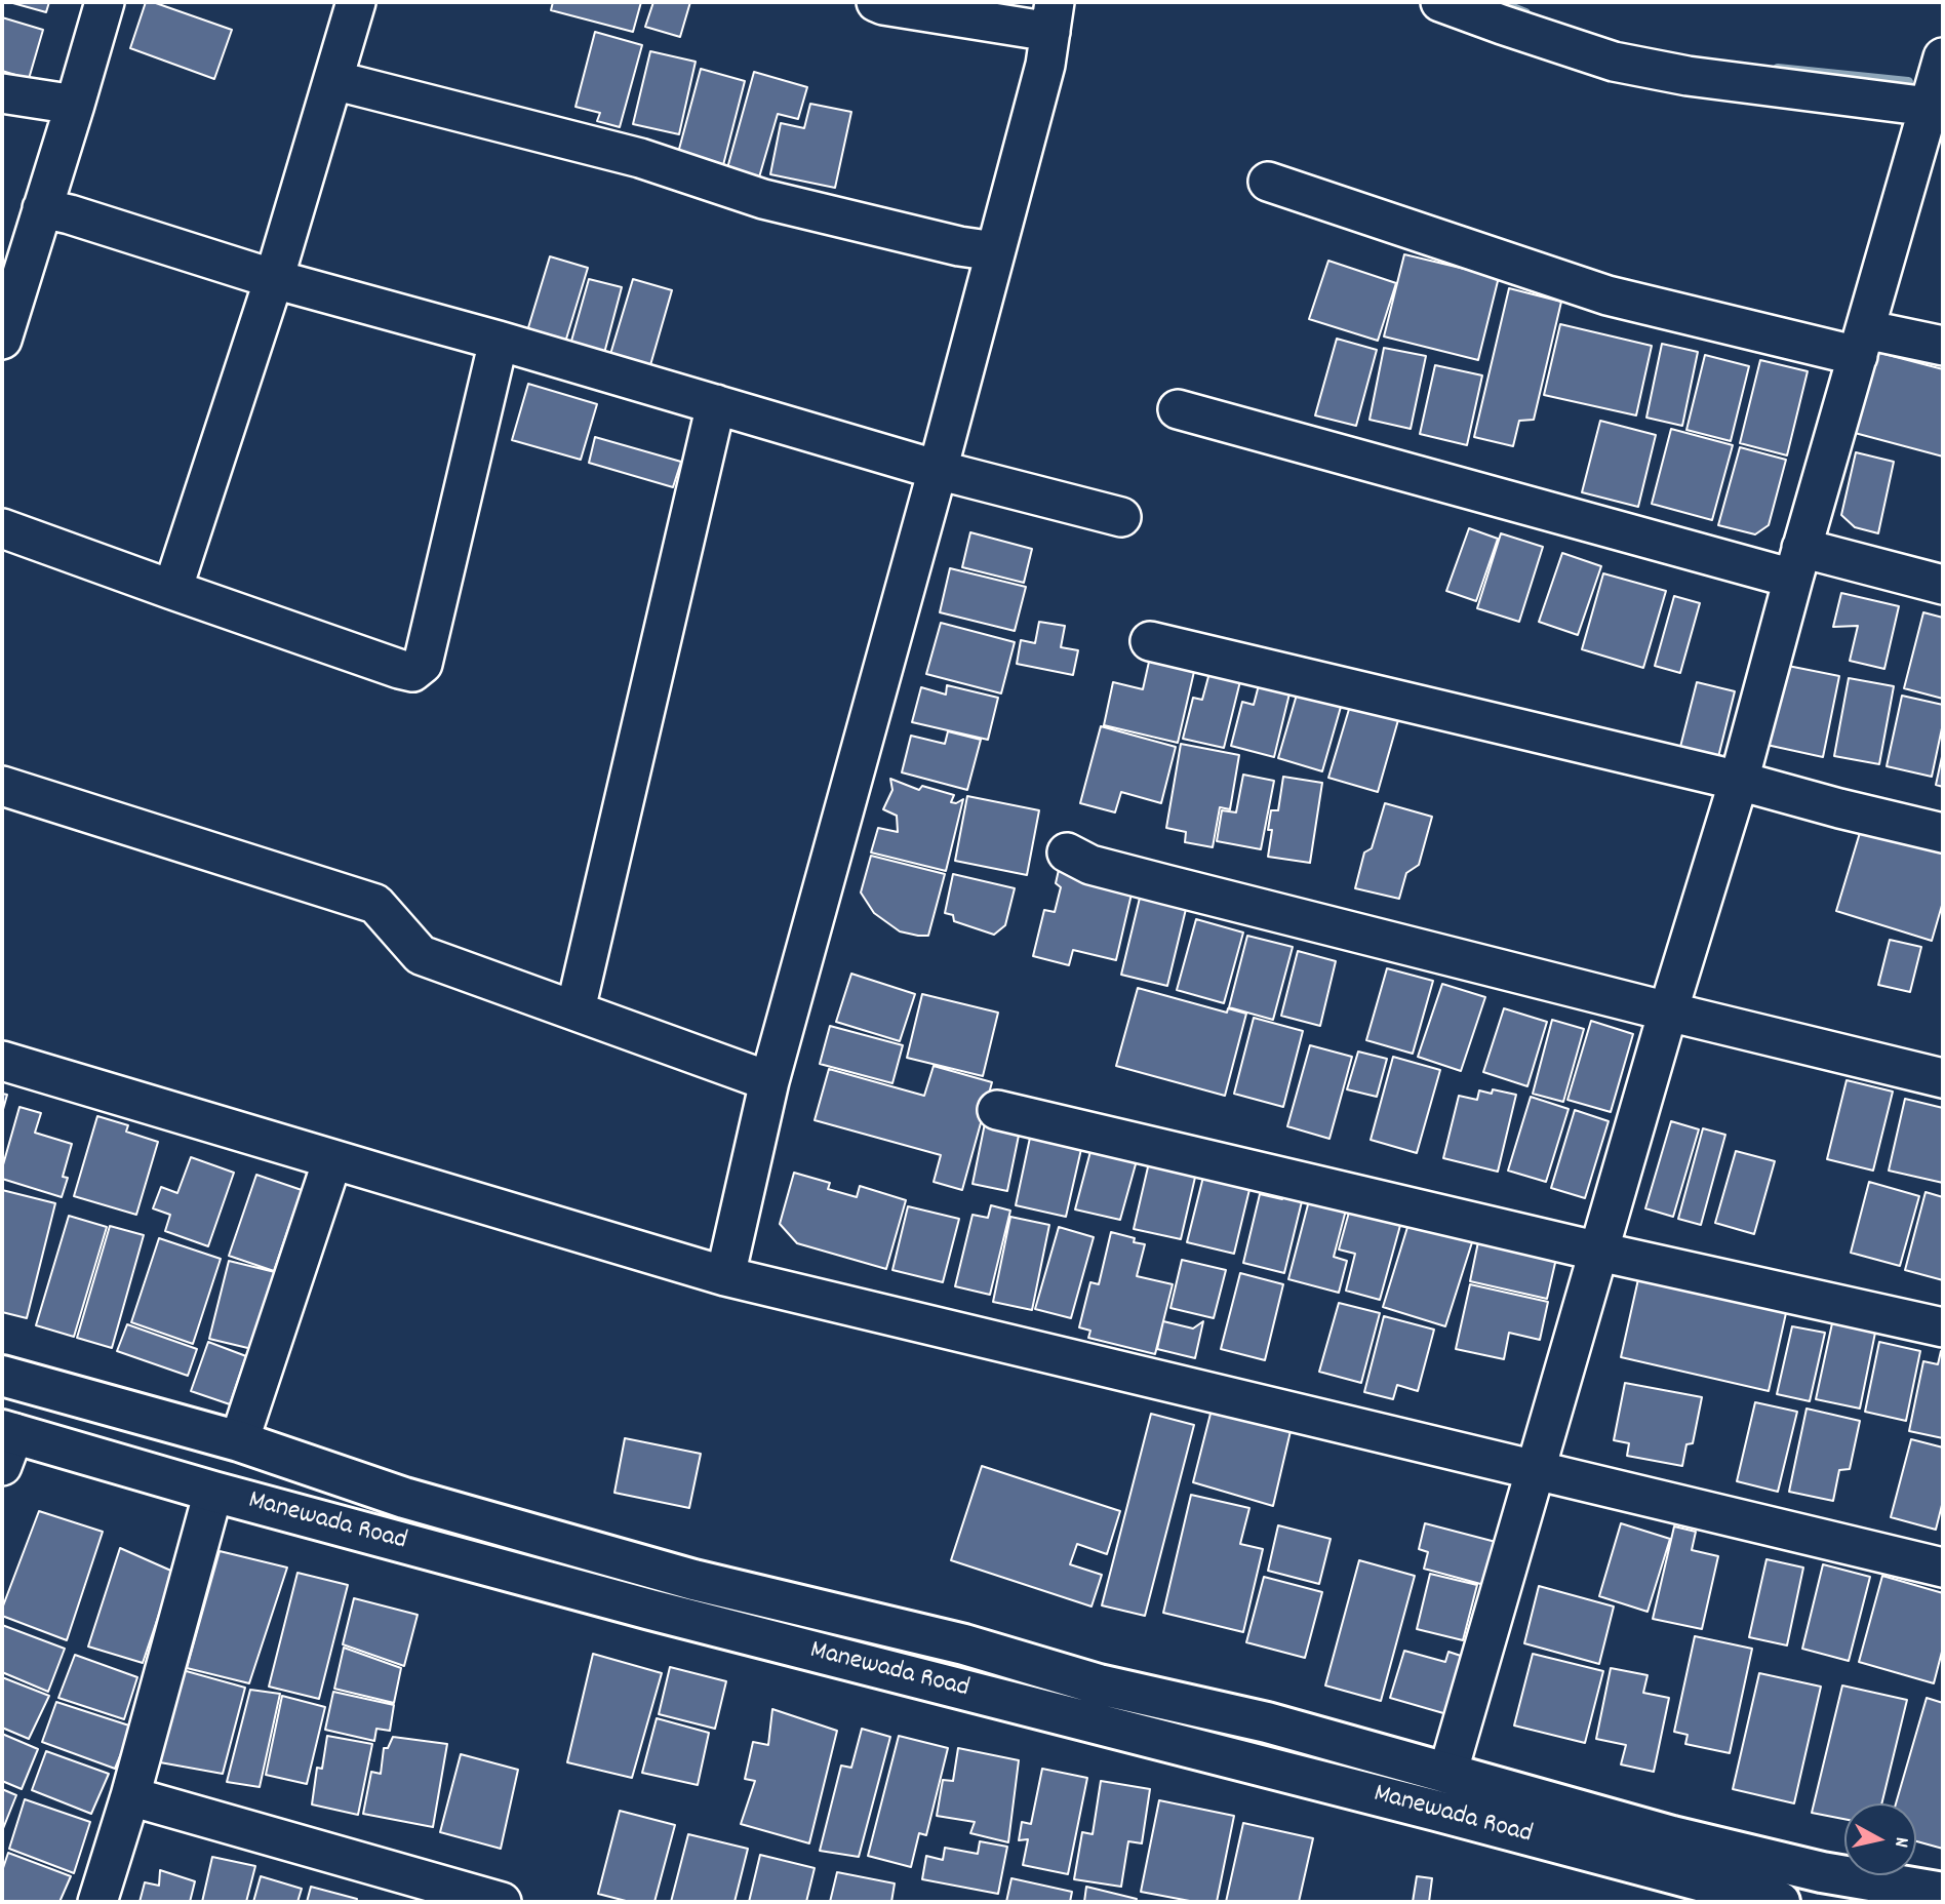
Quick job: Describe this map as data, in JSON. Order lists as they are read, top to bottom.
{
  "streets": {
    "street": ["Manewada Road"]
  },
  "north": "right"
}
